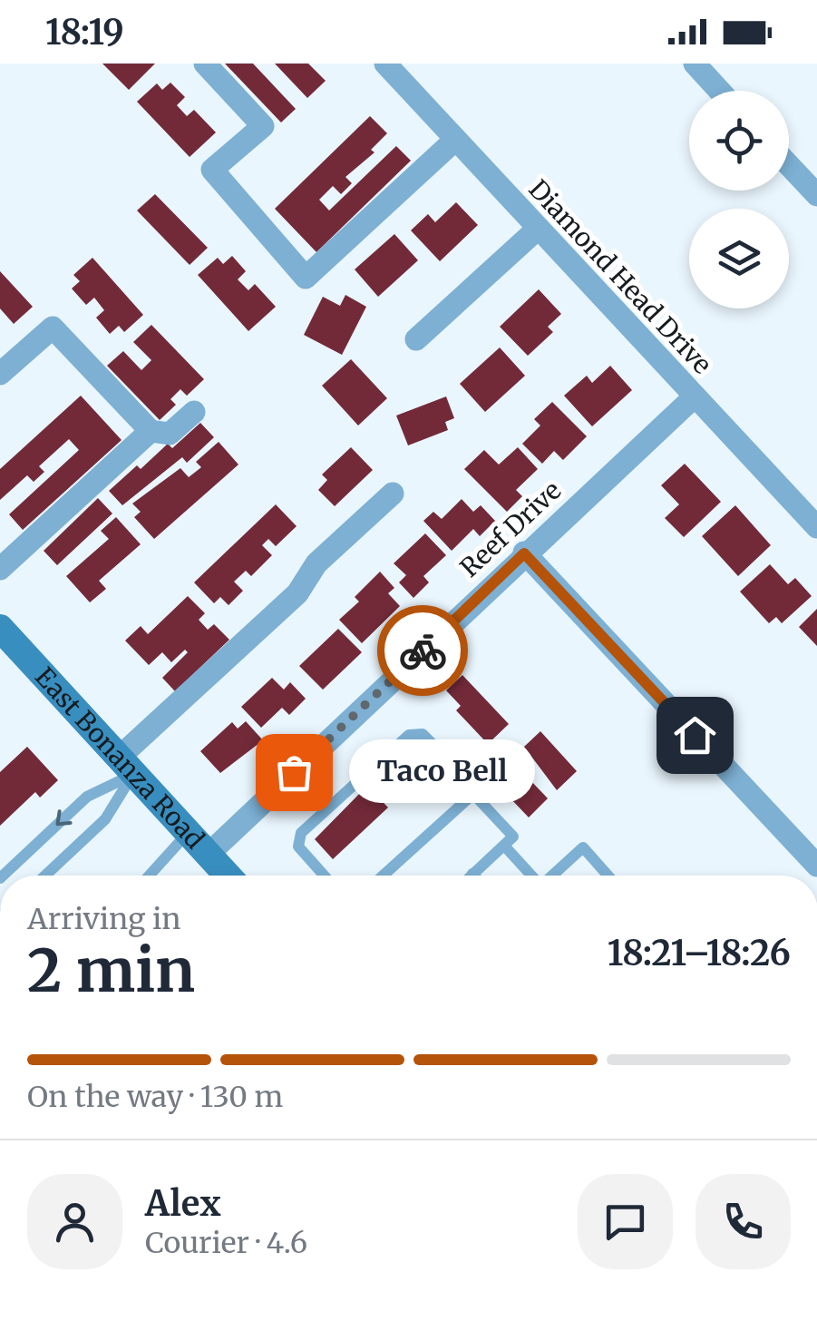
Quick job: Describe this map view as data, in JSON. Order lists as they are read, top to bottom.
{
  "streets": {
    "main road": ["East Bonanza Road"],
    "street": ["Diamond Head Drive", "Reef Drive"]
  },
  "crossings": [
    ["Diamond Head Drive", "Reef Drive"],
    ["Reef Drive", "East Bonanza Road"]
  ],
  "places": ["Taco Bell"],
  "page": {
    "status": "18:19",
    "bubble": "Taco Bell",
    "heading": ["2 min", "Arriving in", "18:21–18:26"],
    "panel": ["Alex", "Courier · 4.6"],
    "bar": "On the way · 130 m"
  }
}
